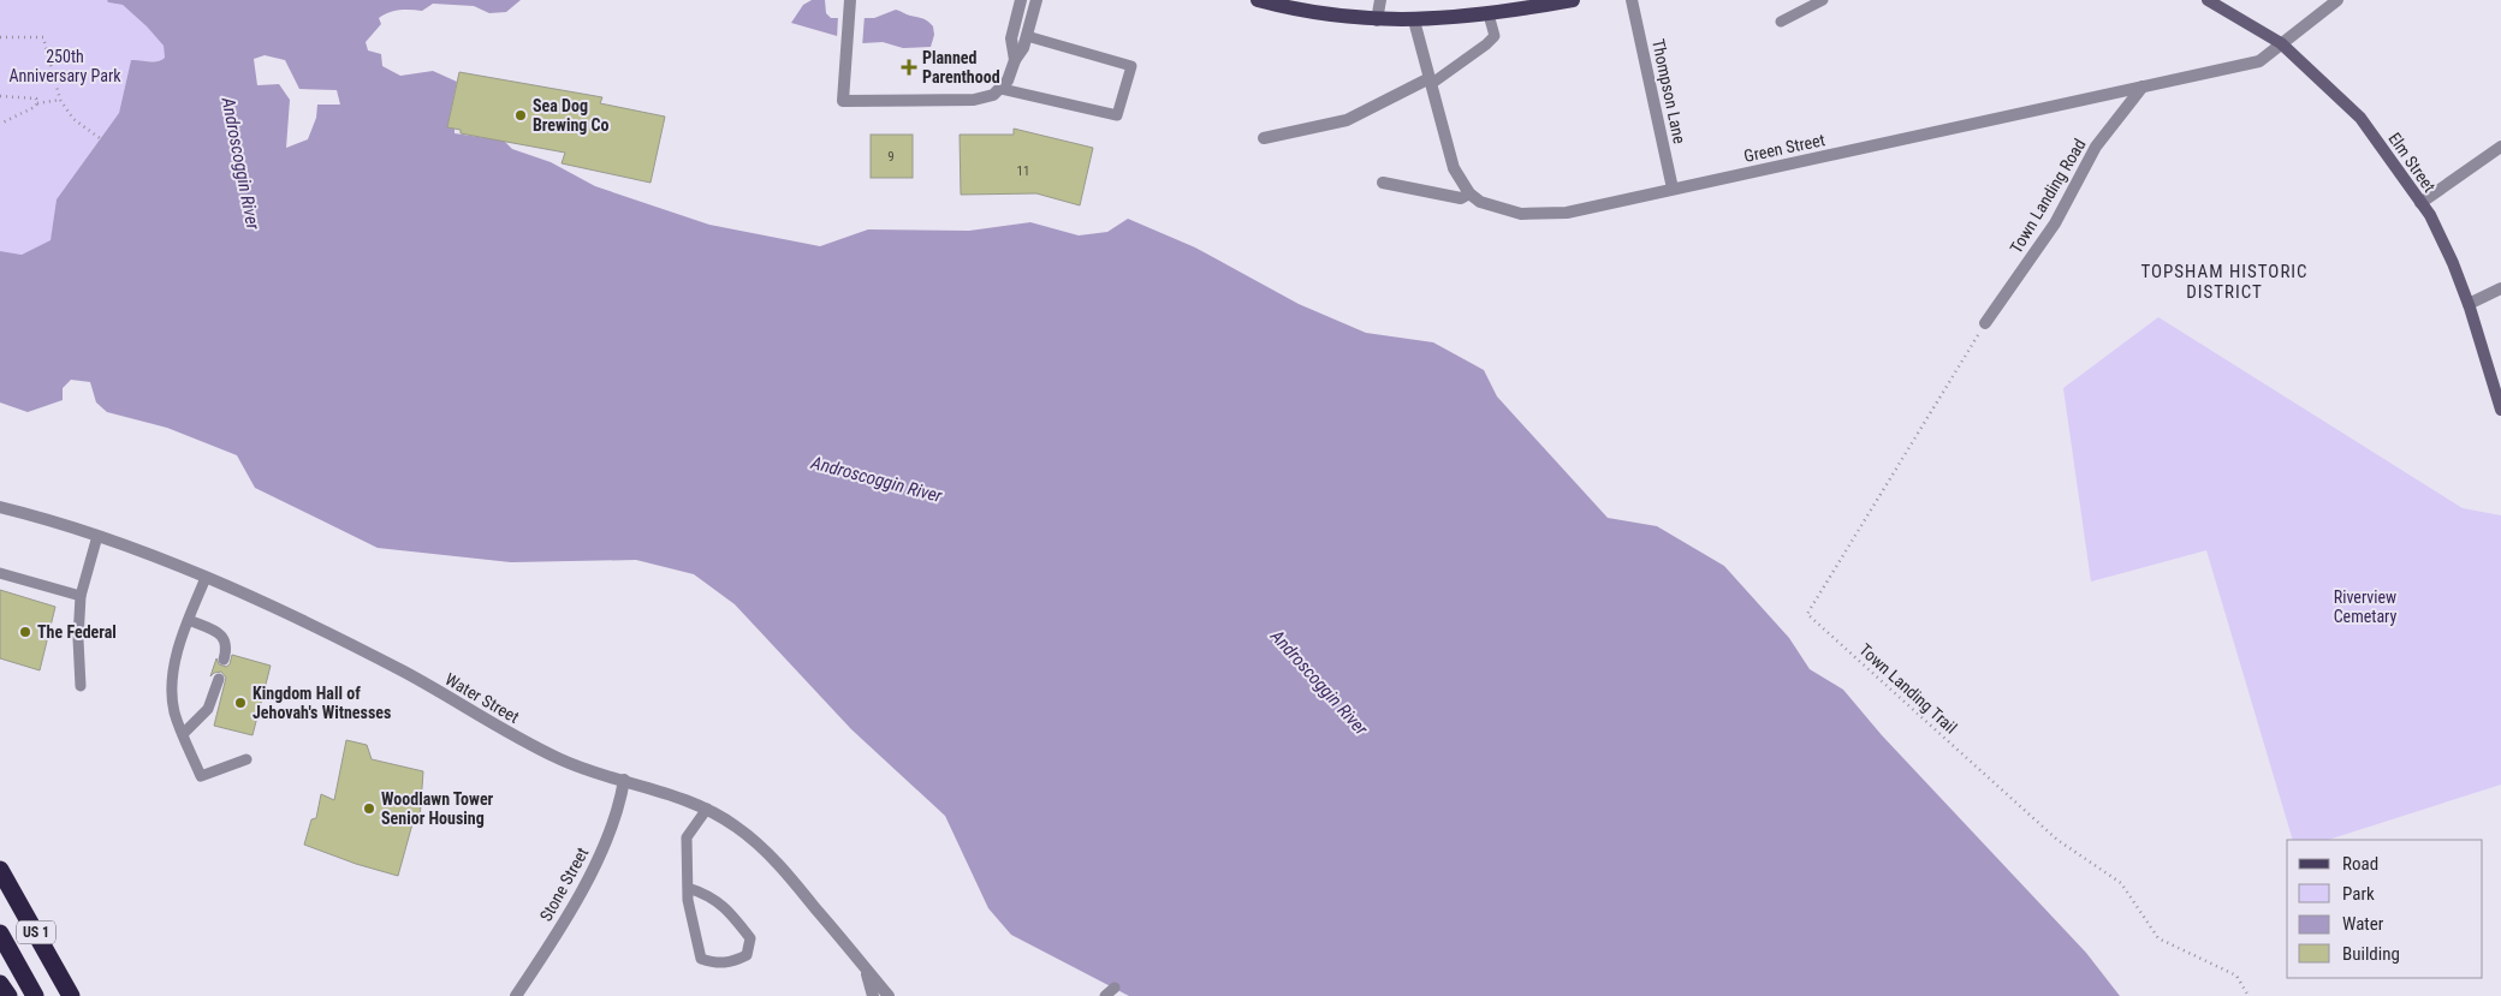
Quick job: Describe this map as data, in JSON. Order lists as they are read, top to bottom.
{
  "streets": {
    "highway": ["US 1"],
    "main road": ["Elm Street"],
    "street": [
      "Thompson Lane",
      "Green Street",
      "Town Landing Road",
      "Water Street",
      "Stone Street"
    ],
    "path": ["Town Landing Trail"]
  },
  "crossings": [
    ["Thompson Lane", "Green Street"],
    ["Green Street", "Elm Street"],
    ["Green Street", "Town Landing Road"],
    ["Town Landing Road", "Town Landing Trail"],
    ["Water Street", "Stone Street"]
  ],
  "districts": ["TOPSHAM HISTORIC DISTRICT"],
  "water": ["Androscoggin River"],
  "parks": ["250th Anniversary Park", "Riverview Cemetary"],
  "places": {
    "health": ["Planned Parenthood"],
    "other": [
      "Sea Dog Brewing Co",
      "The Federal",
      "Kingdom Hall of Jehovah's Witnesses",
      "Woodlawn Tower Senior Housing"
    ]
  },
  "house_numbers": ["9", "11"],
  "legend": [
    "Road",
    "Park",
    "Water",
    "Building"
  ]
}
